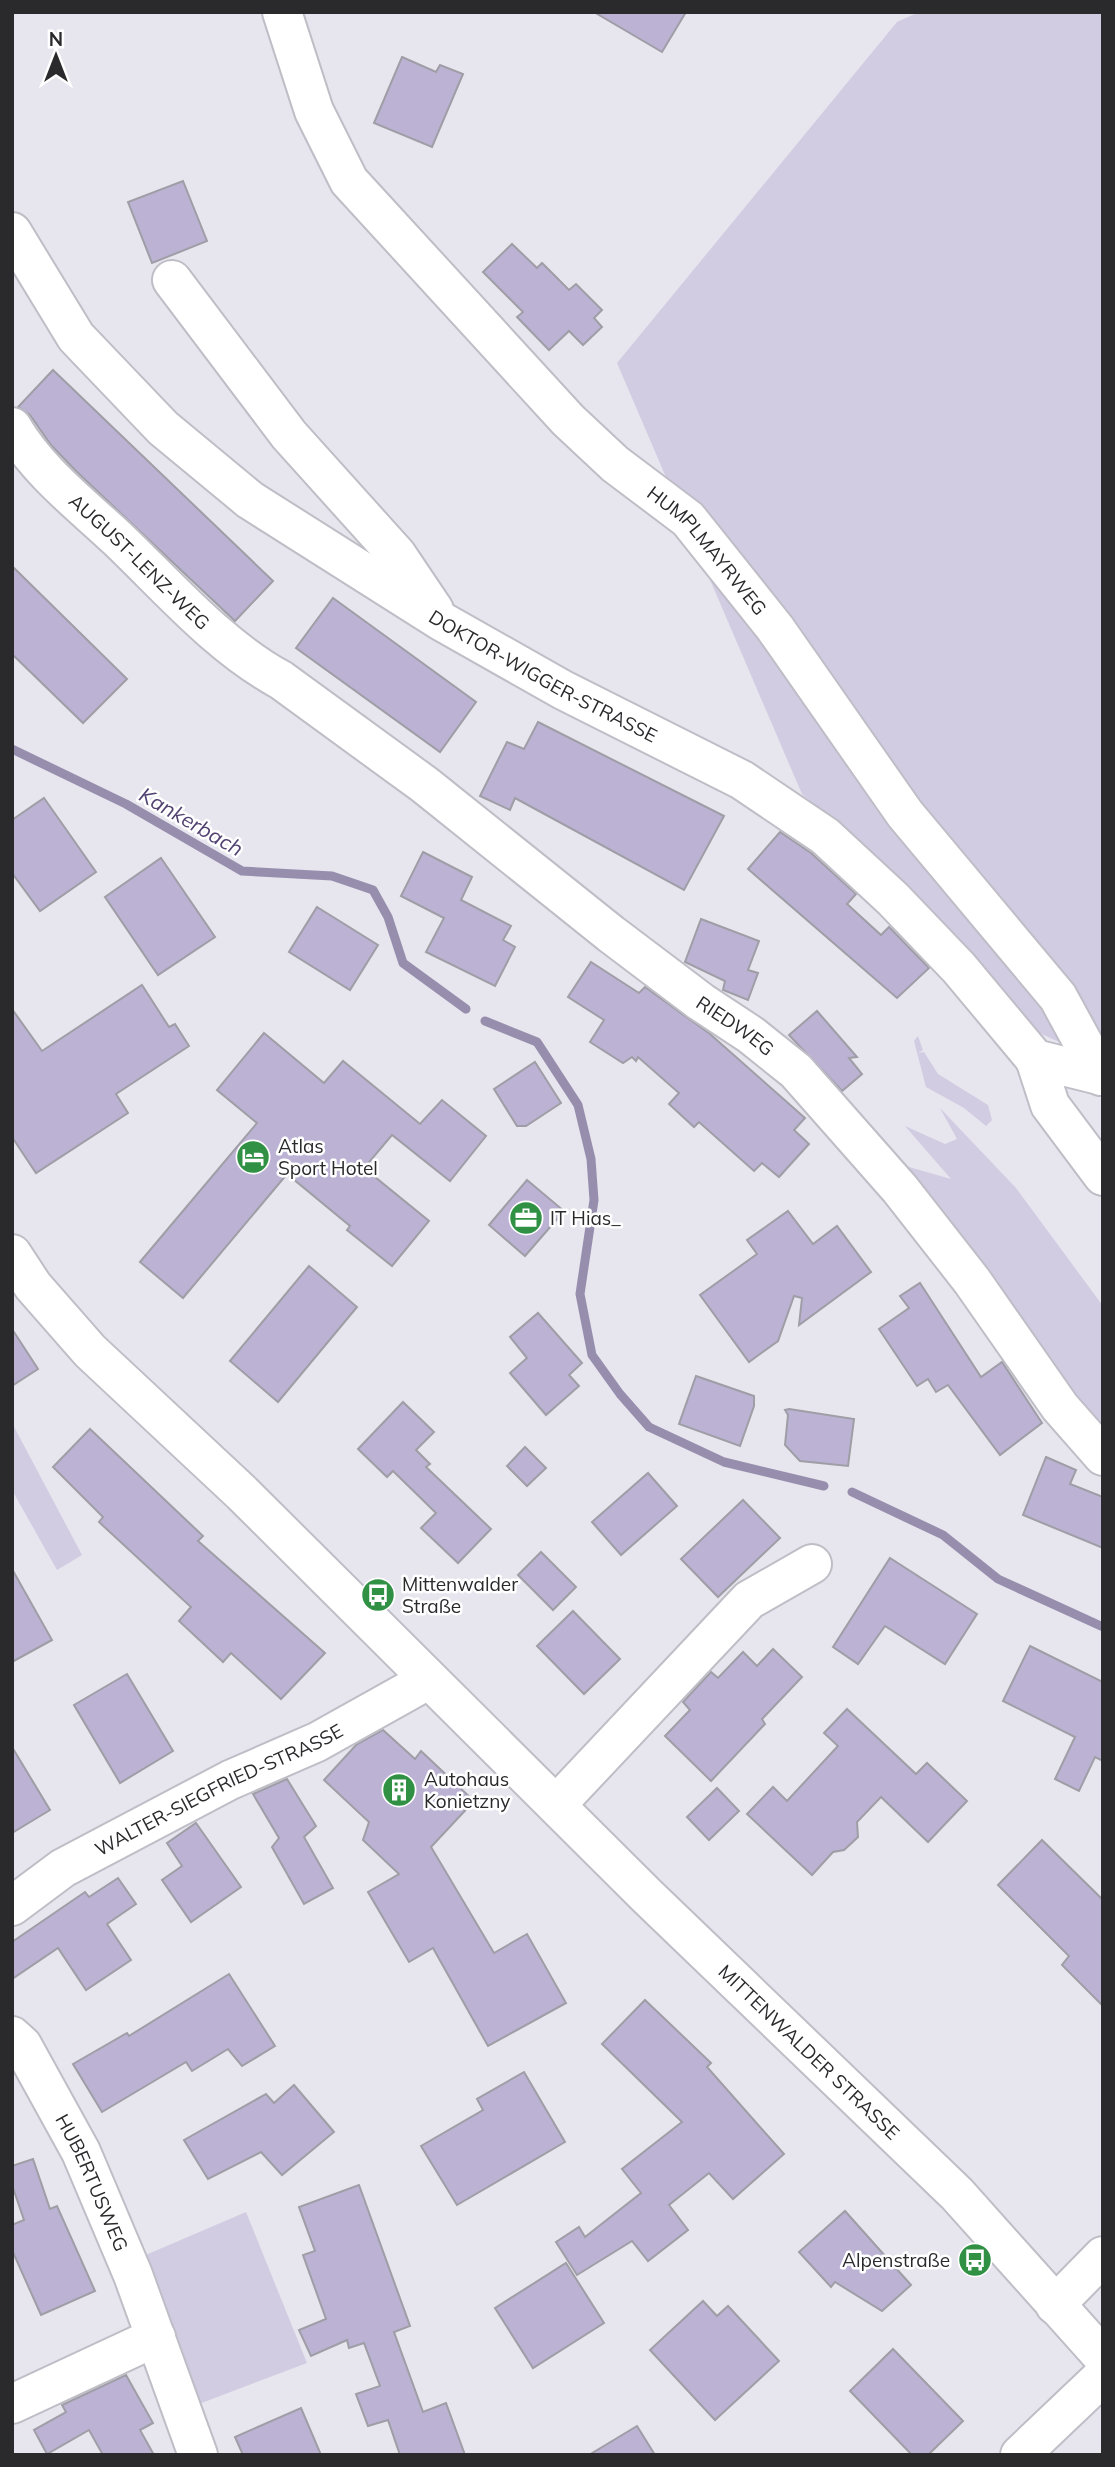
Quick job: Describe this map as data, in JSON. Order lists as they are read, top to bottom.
{
  "streets": {
    "street": [
      "HUMPLMAYRWEG",
      "AUGUST-LENZ-WEG",
      "DOKTOR-WIGGER-STRASSE",
      "RIEDWEG",
      "WALTER-SIEGFRIED-STRASSE",
      "MITTENWALDER STRASSE",
      "HUBERTUSWEG"
    ]
  },
  "crossings": [
    ["AUGUST-LENZ-WEG", "RIEDWEG"],
    ["WALTER-SIEGFRIED-STRASSE", "MITTENWALDER STRASSE"]
  ],
  "water": ["Kankerbach"],
  "places": {
    "hotel": ["Atlas Sport Hotel"],
    "office": ["IT Hias_"],
    "bus stop": ["Mittenwalder Straße", "Alpenstraße"],
    "building": ["Autohaus Konietzny"]
  },
  "north": "top"
}
